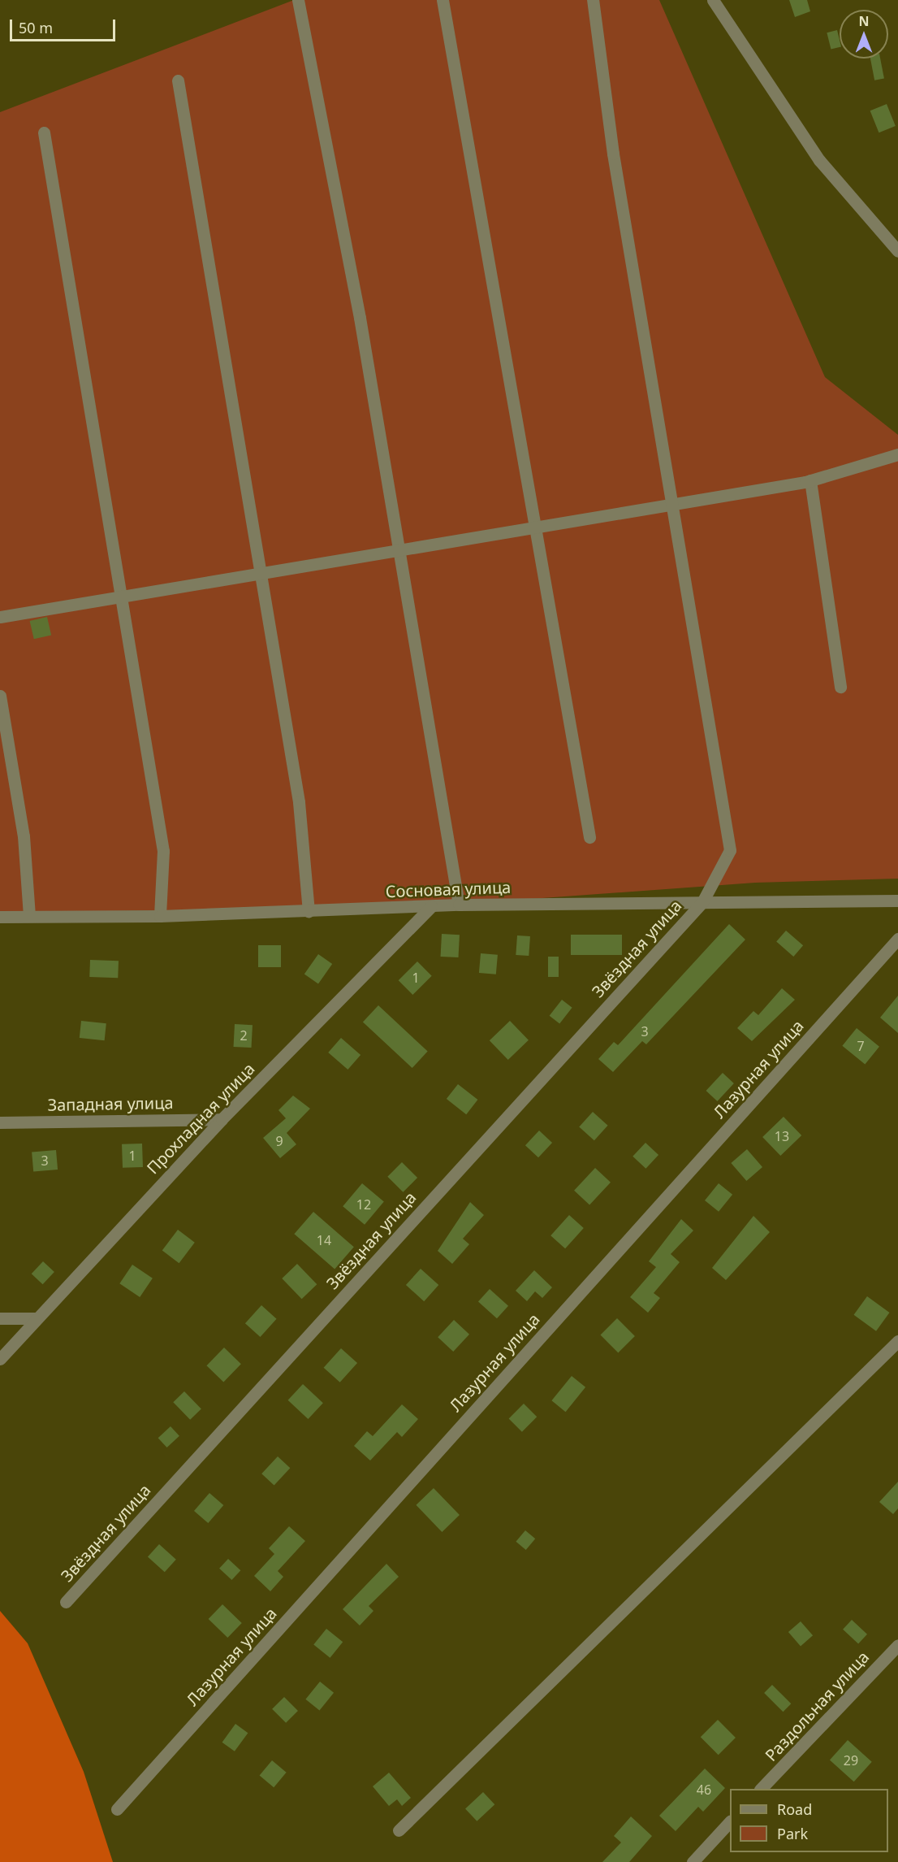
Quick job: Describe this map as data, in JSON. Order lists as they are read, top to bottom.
{
  "streets": {
    "street": [
      "Сосновая улица",
      "Звёздная улица",
      "Лазурная улица",
      "Западная улица",
      "Прохладная улица",
      "Раздольная улица"
    ]
  },
  "crossings": [
    ["Сосновая улица", "Звёздная улица"],
    ["Сосновая улица", "Прохладная улица"],
    ["Западная улица", "Прохладная улица"]
  ],
  "house_numbers": [
    "1",
    "3",
    "2",
    "7",
    "13",
    "9",
    "1",
    "3",
    "12",
    "14",
    "29",
    "46"
  ],
  "legend": ["Road", "Park"],
  "scale_bar": "50 m",
  "north": "top"
}
